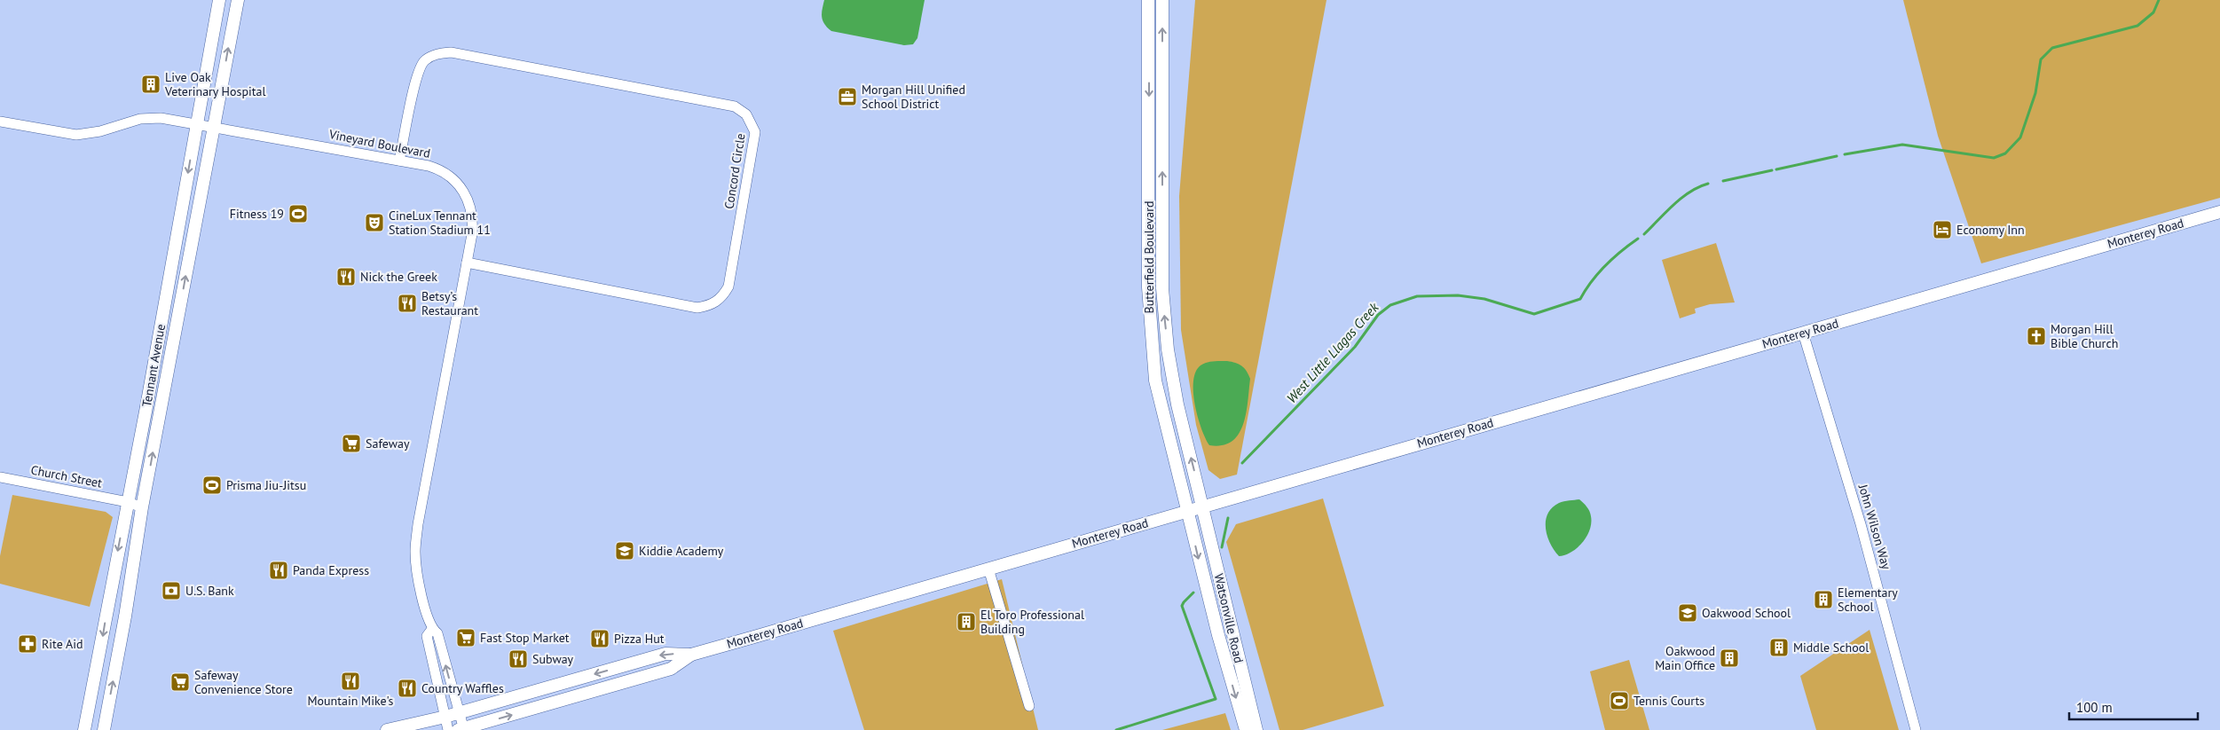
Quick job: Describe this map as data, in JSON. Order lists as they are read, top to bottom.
{
  "streets": {
    "main road": [
      "Monterey Road",
      "Butterfield Boulevard",
      "Tennant Avenue",
      "Watsonville Road"
    ],
    "street": [
      "Vineyard Boulevard",
      "Concord Circle",
      "Church Street",
      "John Wilson Way"
    ]
  },
  "crossings": [
    ["Vineyard Boulevard", "Concord Circle"],
    ["Vineyard Boulevard", "Monterey Road"],
    ["Vineyard Boulevard", "Tennant Avenue"],
    ["Monterey Road", "Butterfield Boulevard"],
    ["Monterey Road", "John Wilson Way"],
    ["Monterey Road", "Watsonville Road"],
    ["Butterfield Boulevard", "Watsonville Road"],
    ["Tennant Avenue", "Church Street"]
  ],
  "water": ["West Little Llagas Creek"],
  "places": {
    "building": [
      "Live Oak Veterinary Hospital",
      "Elementary School",
      "El Toro Professional Building",
      "Middle School",
      "Oakwood Main Office"
    ],
    "office": ["Morgan Hill Unified School District"],
    "sports": ["Fitness 19", "Prisma Jiu-Jitsu", "Tennis Courts"],
    "theatre": ["CineLux Tennant Station Stadium 11"],
    "hotel": ["Economy Inn"],
    "restaurant": [
      "Nick the Greek",
      "Betsy’s Restaurant",
      "Panda Express",
      "Pizza Hut",
      "Subway",
      "Mountain Mike's",
      "Country Waffles"
    ],
    "church": ["Morgan Hill Bible Church"],
    "supermarket": ["Safeway", "Fast Stop Market", "Safeway Convenience Store"],
    "school or university": ["Kiddie Academy", "Oakwood School"],
    "bank": ["U.S. Bank"],
    "pharmacy": ["Rite Aid"]
  },
  "scale_bar": "100 m"
}
